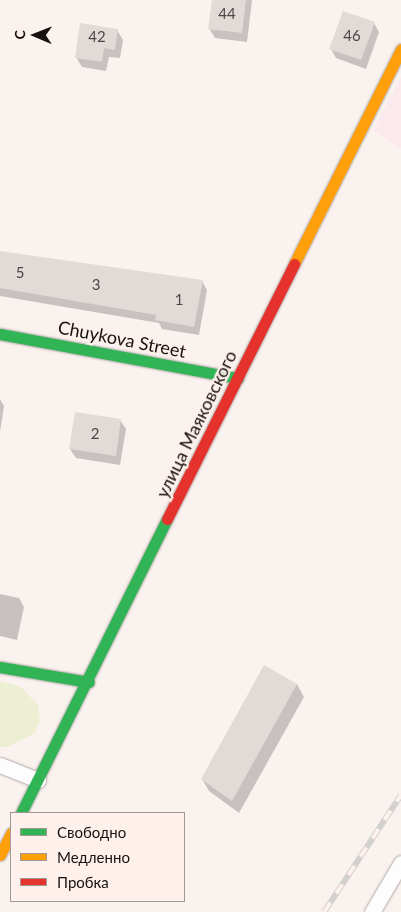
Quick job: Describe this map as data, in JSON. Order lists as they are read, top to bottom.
{
  "streets": {
    "street": ["Chuykova Street", "улица Маяковского"]
  },
  "crossings": [
    ["Chuykova Street", "улица Маяковского"]
  ],
  "house_numbers": [
    "44",
    "46",
    "42",
    "5",
    "3",
    "1",
    "2"
  ],
  "legend": ["Свободно", "Медленно", "Пробка"],
  "north": "left"
}
